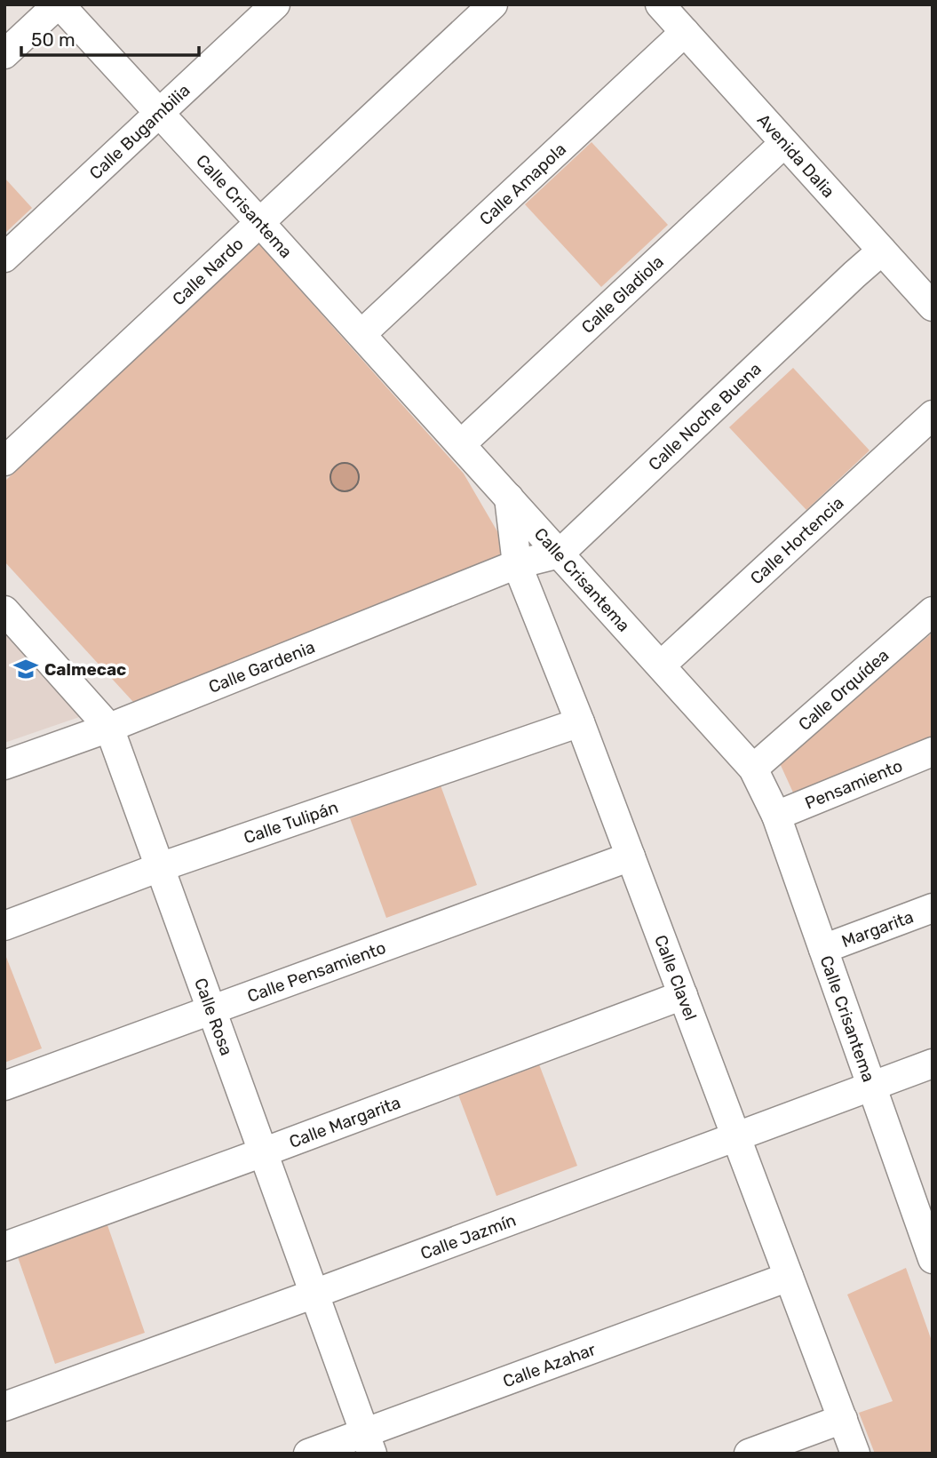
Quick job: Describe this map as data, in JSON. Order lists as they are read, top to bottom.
{
  "streets": {
    "street": [
      "Calle Bugambilia",
      "Avenida Dalia",
      "Calle Amapola",
      "Calle Crisantema",
      "Calle Nardo",
      "Calle Gladiola",
      "Calle Noche Buena",
      "Calle Hortencia",
      "Calle Gardenia",
      "Calle Orquídea",
      "Pensamiento",
      "Calle Tulipán",
      "Margarita",
      "Calle Pensamiento",
      "Calle Clavel",
      "Calle Rosa",
      "Calle Margarita",
      "Calle Jazmín",
      "Calle Azahar"
    ]
  },
  "crossings": [
    ["Calle Bugambilia", "Calle Crisantema"],
    ["Avenida Dalia", "Calle Amapola"],
    ["Avenida Dalia", "Calle Gladiola"],
    ["Avenida Dalia", "Calle Noche Buena"],
    ["Calle Amapola", "Calle Crisantema"],
    ["Calle Crisantema", "Calle Nardo"],
    ["Calle Crisantema", "Calle Gladiola"],
    ["Calle Crisantema", "Calle Noche Buena"],
    ["Calle Crisantema", "Calle Hortencia"],
    ["Calle Crisantema", "Calle Orquídea"],
    ["Calle Crisantema", "Pensamiento"],
    ["Calle Crisantema", "Margarita"],
    ["Calle Crisantema", "Calle Clavel"],
    ["Calle Crisantema", "Calle Jazmín"],
    ["Calle Noche Buena", "Calle Gardenia"],
    ["Calle Noche Buena", "Calle Clavel"],
    ["Calle Gardenia", "Calle Clavel"],
    ["Calle Gardenia", "Calle Rosa"],
    ["Calle Tulipán", "Calle Clavel"],
    ["Calle Tulipán", "Calle Rosa"],
    ["Calle Pensamiento", "Calle Clavel"],
    ["Calle Pensamiento", "Calle Rosa"],
    ["Calle Clavel", "Calle Margarita"],
    ["Calle Clavel", "Calle Jazmín"],
    ["Calle Clavel", "Calle Azahar"],
    ["Calle Rosa", "Calle Margarita"],
    ["Calle Rosa", "Calle Jazmín"],
    ["Calle Rosa", "Calle Azahar"]
  ],
  "places": {
    "school or university": ["Calmecac"]
  },
  "scale_bar": "50 m"
}
